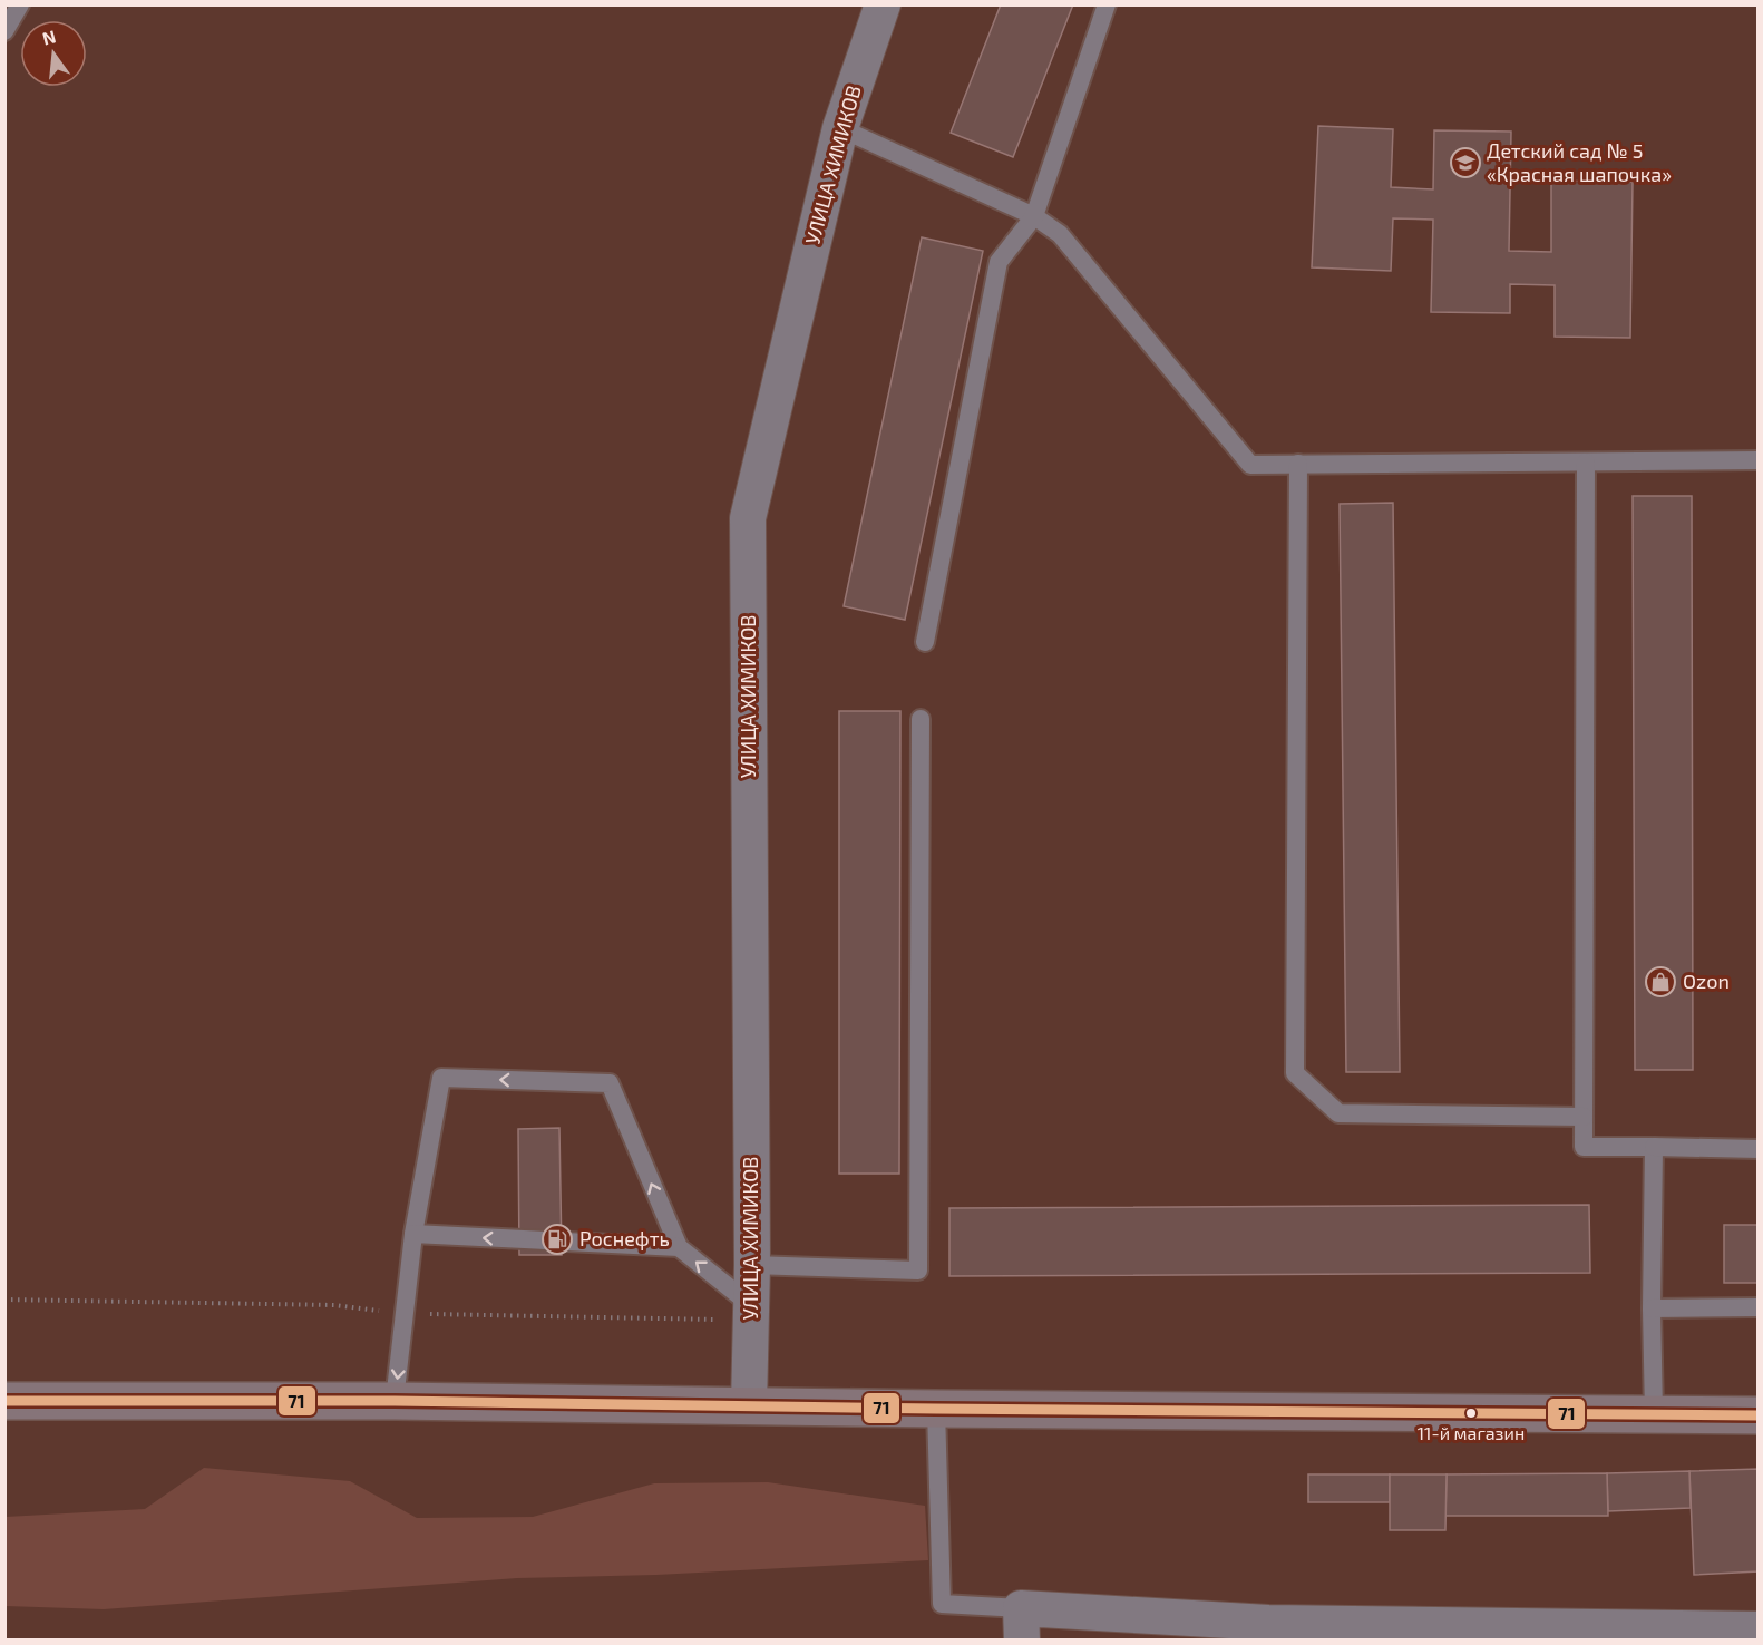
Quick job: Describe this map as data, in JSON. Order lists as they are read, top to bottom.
{
  "streets": {
    "street": ["УЛИЦА ХИМИКОВ"]
  },
  "places": {
    "school or university": ["Детский сад № 5 «Красная шапочка»"],
    "shop": ["Ozon"],
    "fuel station": ["Роснефть"],
    "other": ["11-й магазин"]
  },
  "lines": ["transit line 71"],
  "north": "top"
}
